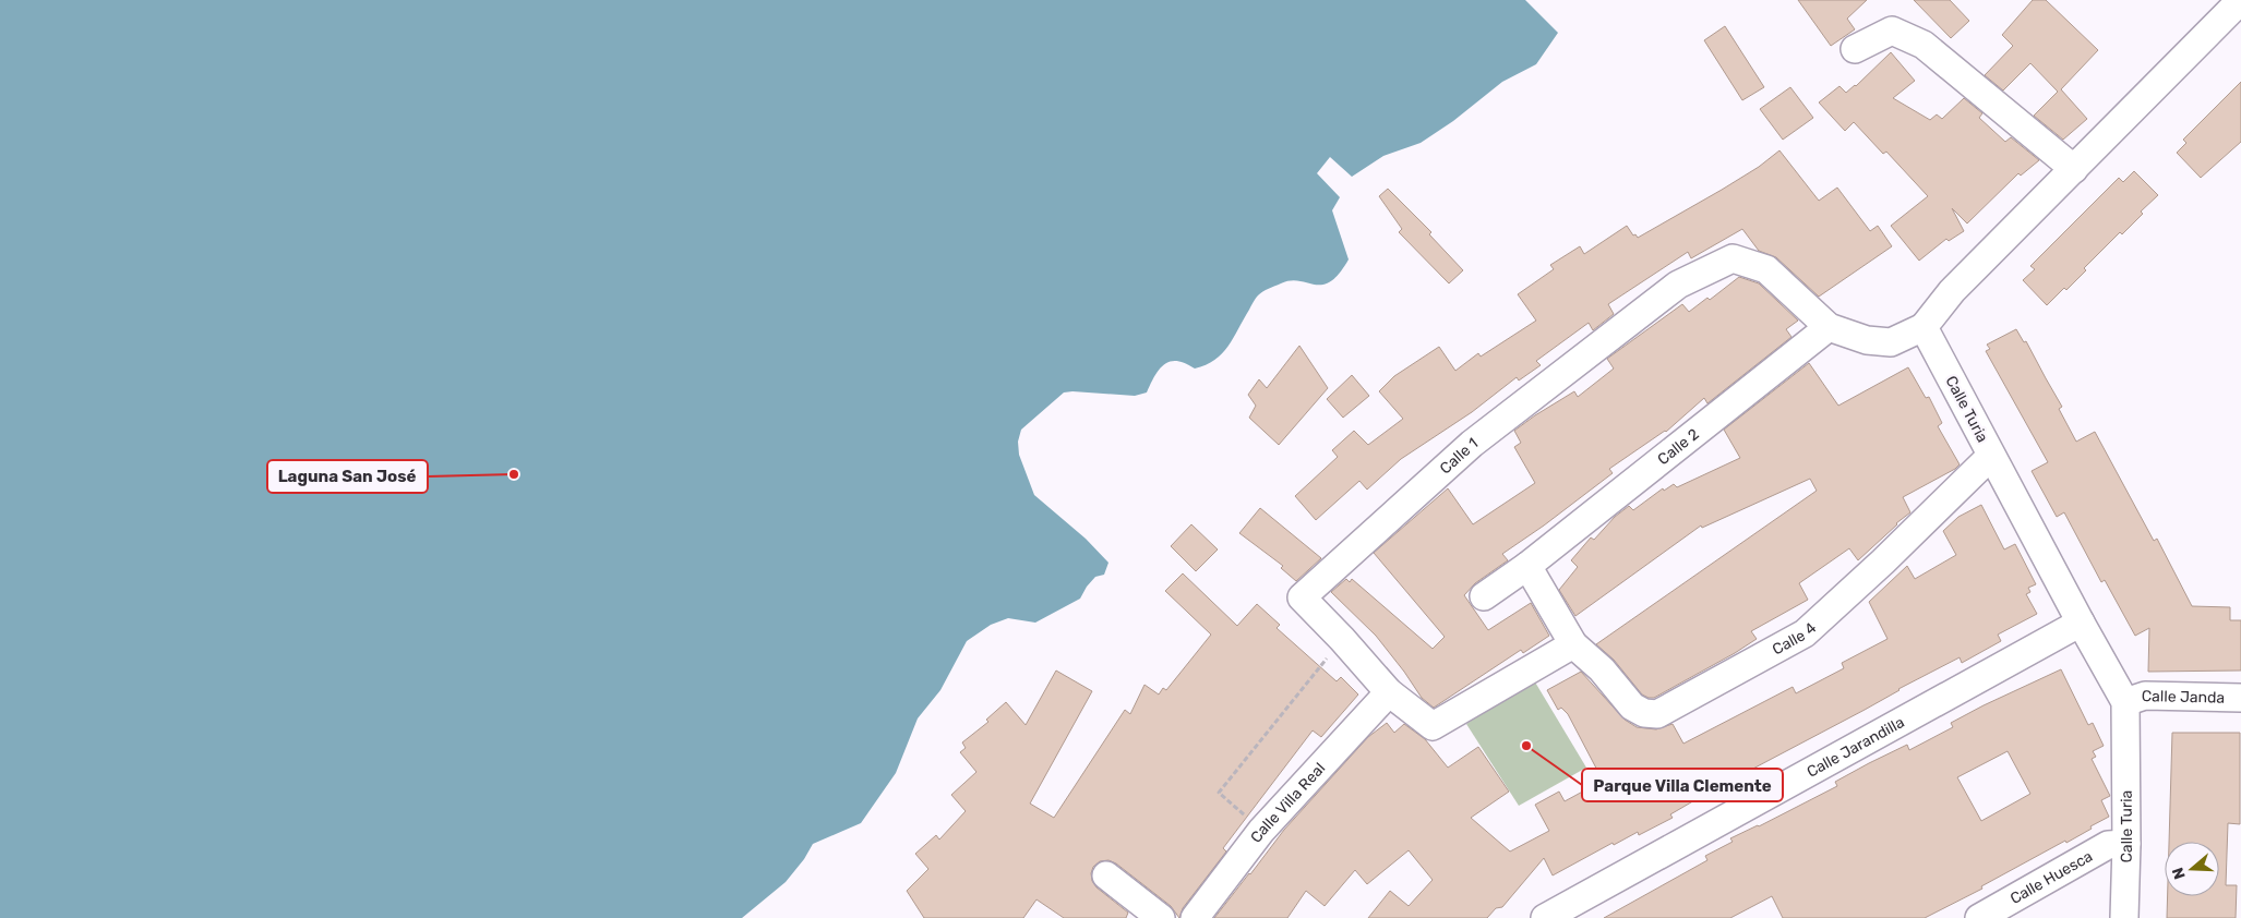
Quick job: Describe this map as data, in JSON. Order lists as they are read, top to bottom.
{
  "streets": {
    "street": [
      "Calle Turia",
      "Calle 2",
      "Calle 1",
      "Calle 4",
      "Calle Janda",
      "Calle Jarandilla",
      "Calle Villa Real",
      "Calle Huesca"
    ]
  },
  "crossings": [
    ["Calle Turia", "Calle 1"],
    ["Calle Turia", "Calle 4"],
    ["Calle Turia", "Calle Janda"],
    ["Calle Turia", "Calle Jarandilla"],
    ["Calle Turia", "Calle Huesca"],
    ["Calle 2", "Calle 1"],
    ["Calle 1", "Calle 4"],
    ["Calle 1", "Calle Villa Real"]
  ],
  "places": ["Laguna San José", "Parque Villa Clemente"],
  "north": "left"
}
